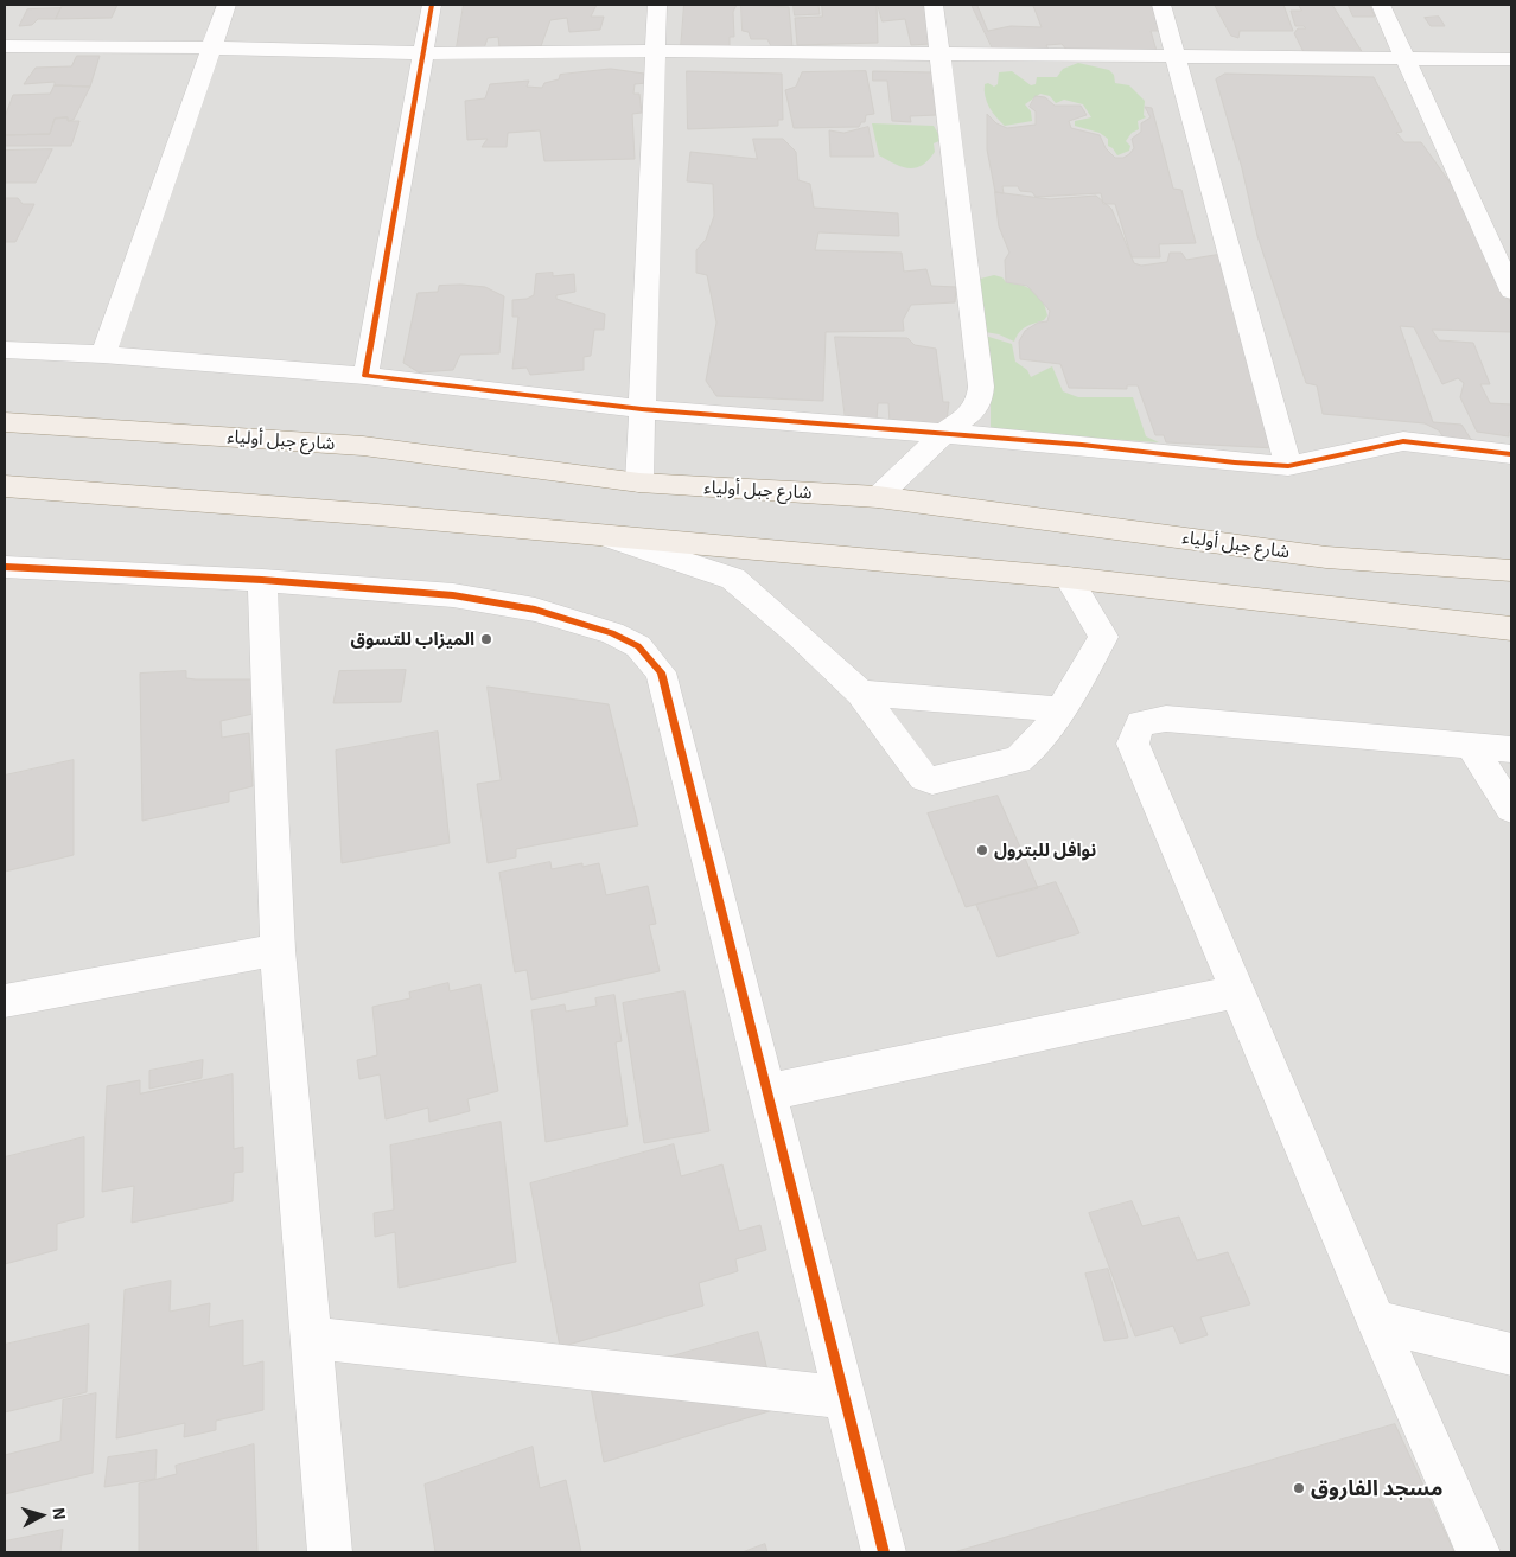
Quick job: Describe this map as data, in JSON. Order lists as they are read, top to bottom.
{
  "streets": {
    "main road": ["شارع جبل أولياء"]
  },
  "places": ["الميزاب للتسوق", "نوافل للبترول", "مسجد الفاروق"],
  "north": "right"
}
